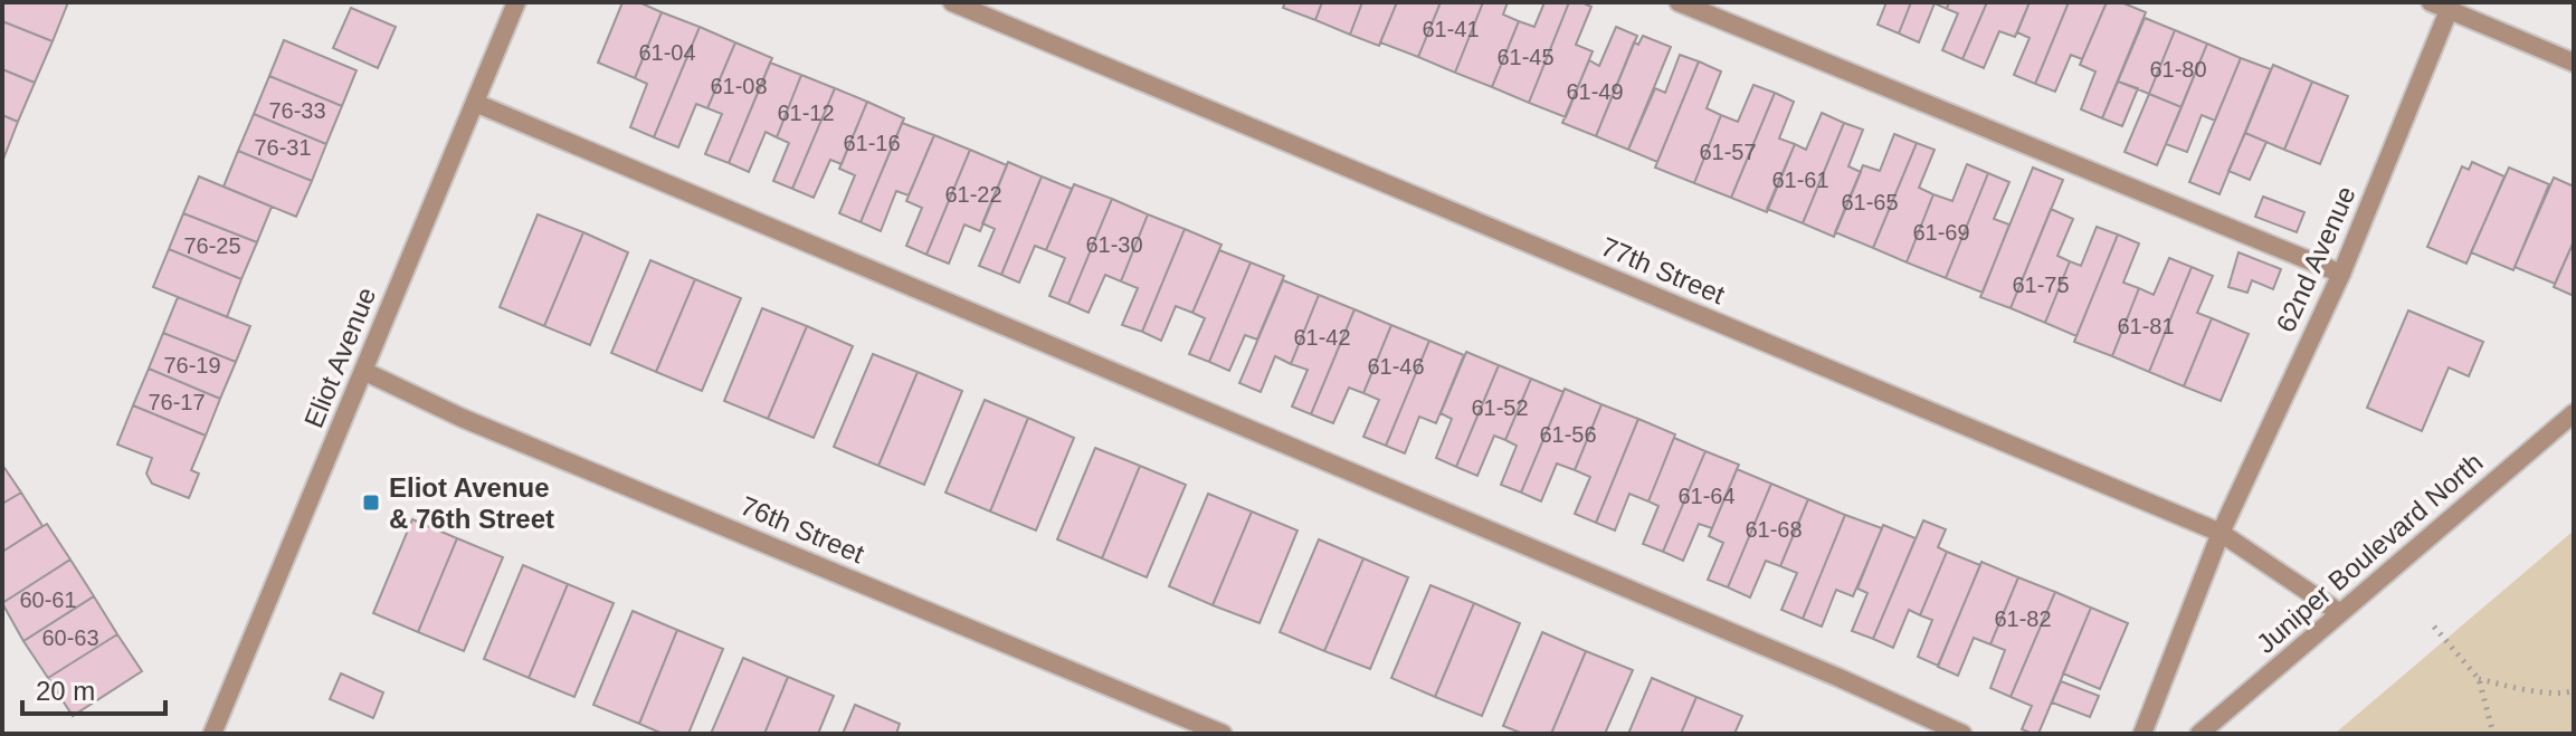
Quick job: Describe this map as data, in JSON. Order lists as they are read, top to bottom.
{
  "streets": {
    "street": [
      "62nd Avenue",
      "77th Street",
      "Eliot Avenue",
      "76th Street",
      "Juniper Boulevard North"
    ]
  },
  "crossings": [
    ["62nd Avenue", "77th Street"],
    ["77th Street", "Juniper Boulevard North"],
    ["Eliot Avenue", "76th Street"]
  ],
  "places": {
    "transit": ["Eliot Avenue & 76th Street"]
  },
  "house_numbers": [
    "61-41",
    "61-04",
    "61-45",
    "61-80",
    "61-08",
    "61-49",
    "76-33",
    "61-12",
    "61-16",
    "76-31",
    "61-57",
    "61-61",
    "61-22",
    "61-65",
    "61-69",
    "61-30",
    "76-25",
    "61-75",
    "61-81",
    "61-42",
    "76-19",
    "61-46",
    "76-17",
    "61-52",
    "61-56",
    "61-64",
    "61-68",
    "60-61",
    "61-82",
    "60-63"
  ],
  "scale_bar": "20 m"
}
